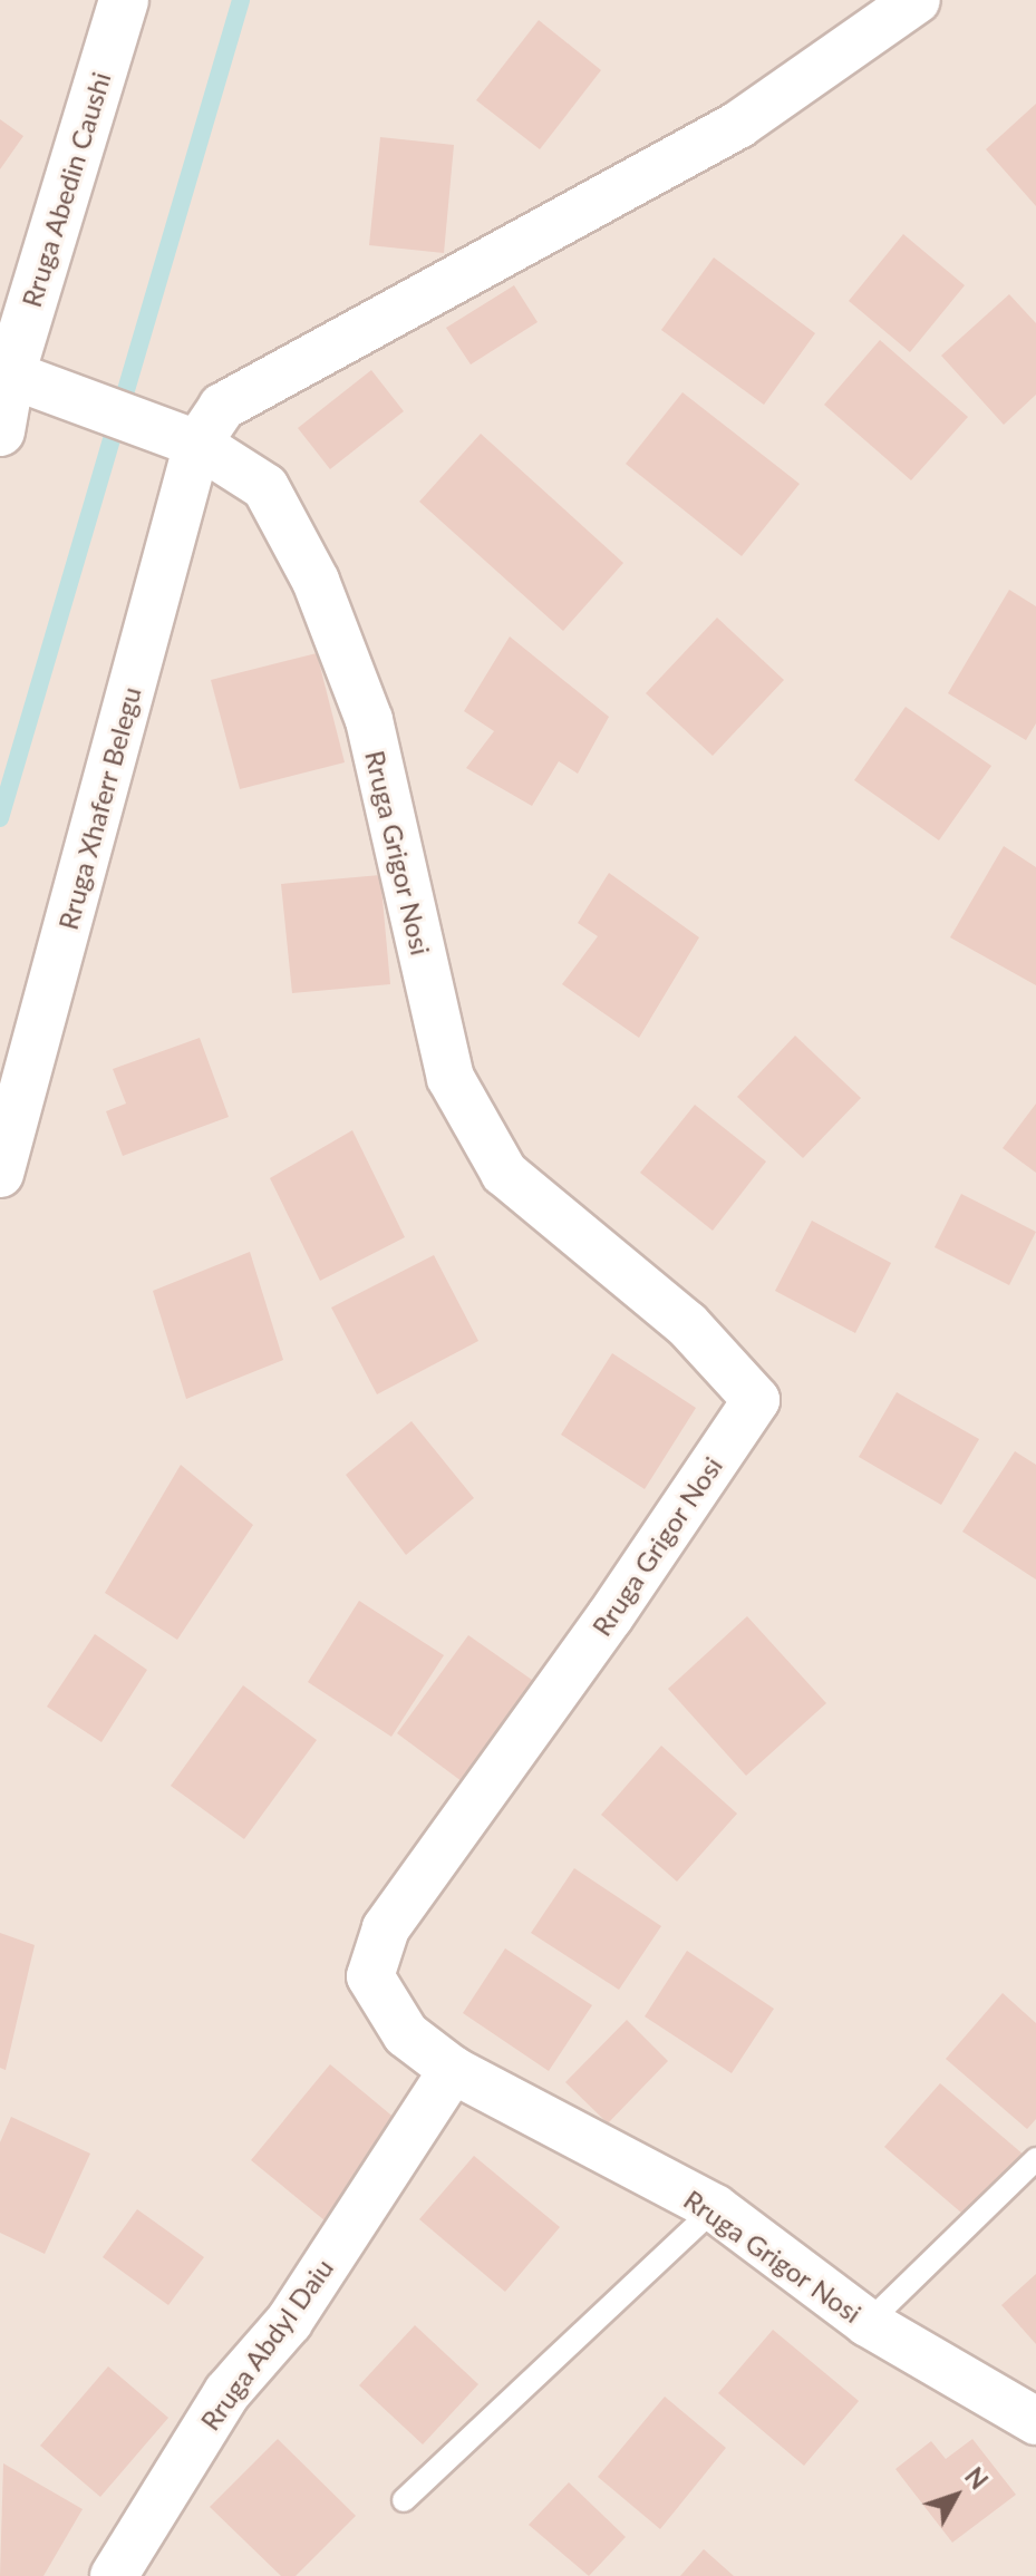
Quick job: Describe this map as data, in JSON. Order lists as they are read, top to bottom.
{
  "streets": {
    "main road": ["Rruga Abedin Caushi"],
    "street": ["Rruga Xhaferr Belegu", "Rruga Grigor Nosi", "Rruga Abdyl Daiu"]
  },
  "crossings": [
    ["Rruga Xhaferr Belegu", "Rruga Grigor Nosi"],
    ["Rruga Grigor Nosi", "Rruga Abdyl Daiu"]
  ],
  "north": "top right"
}
